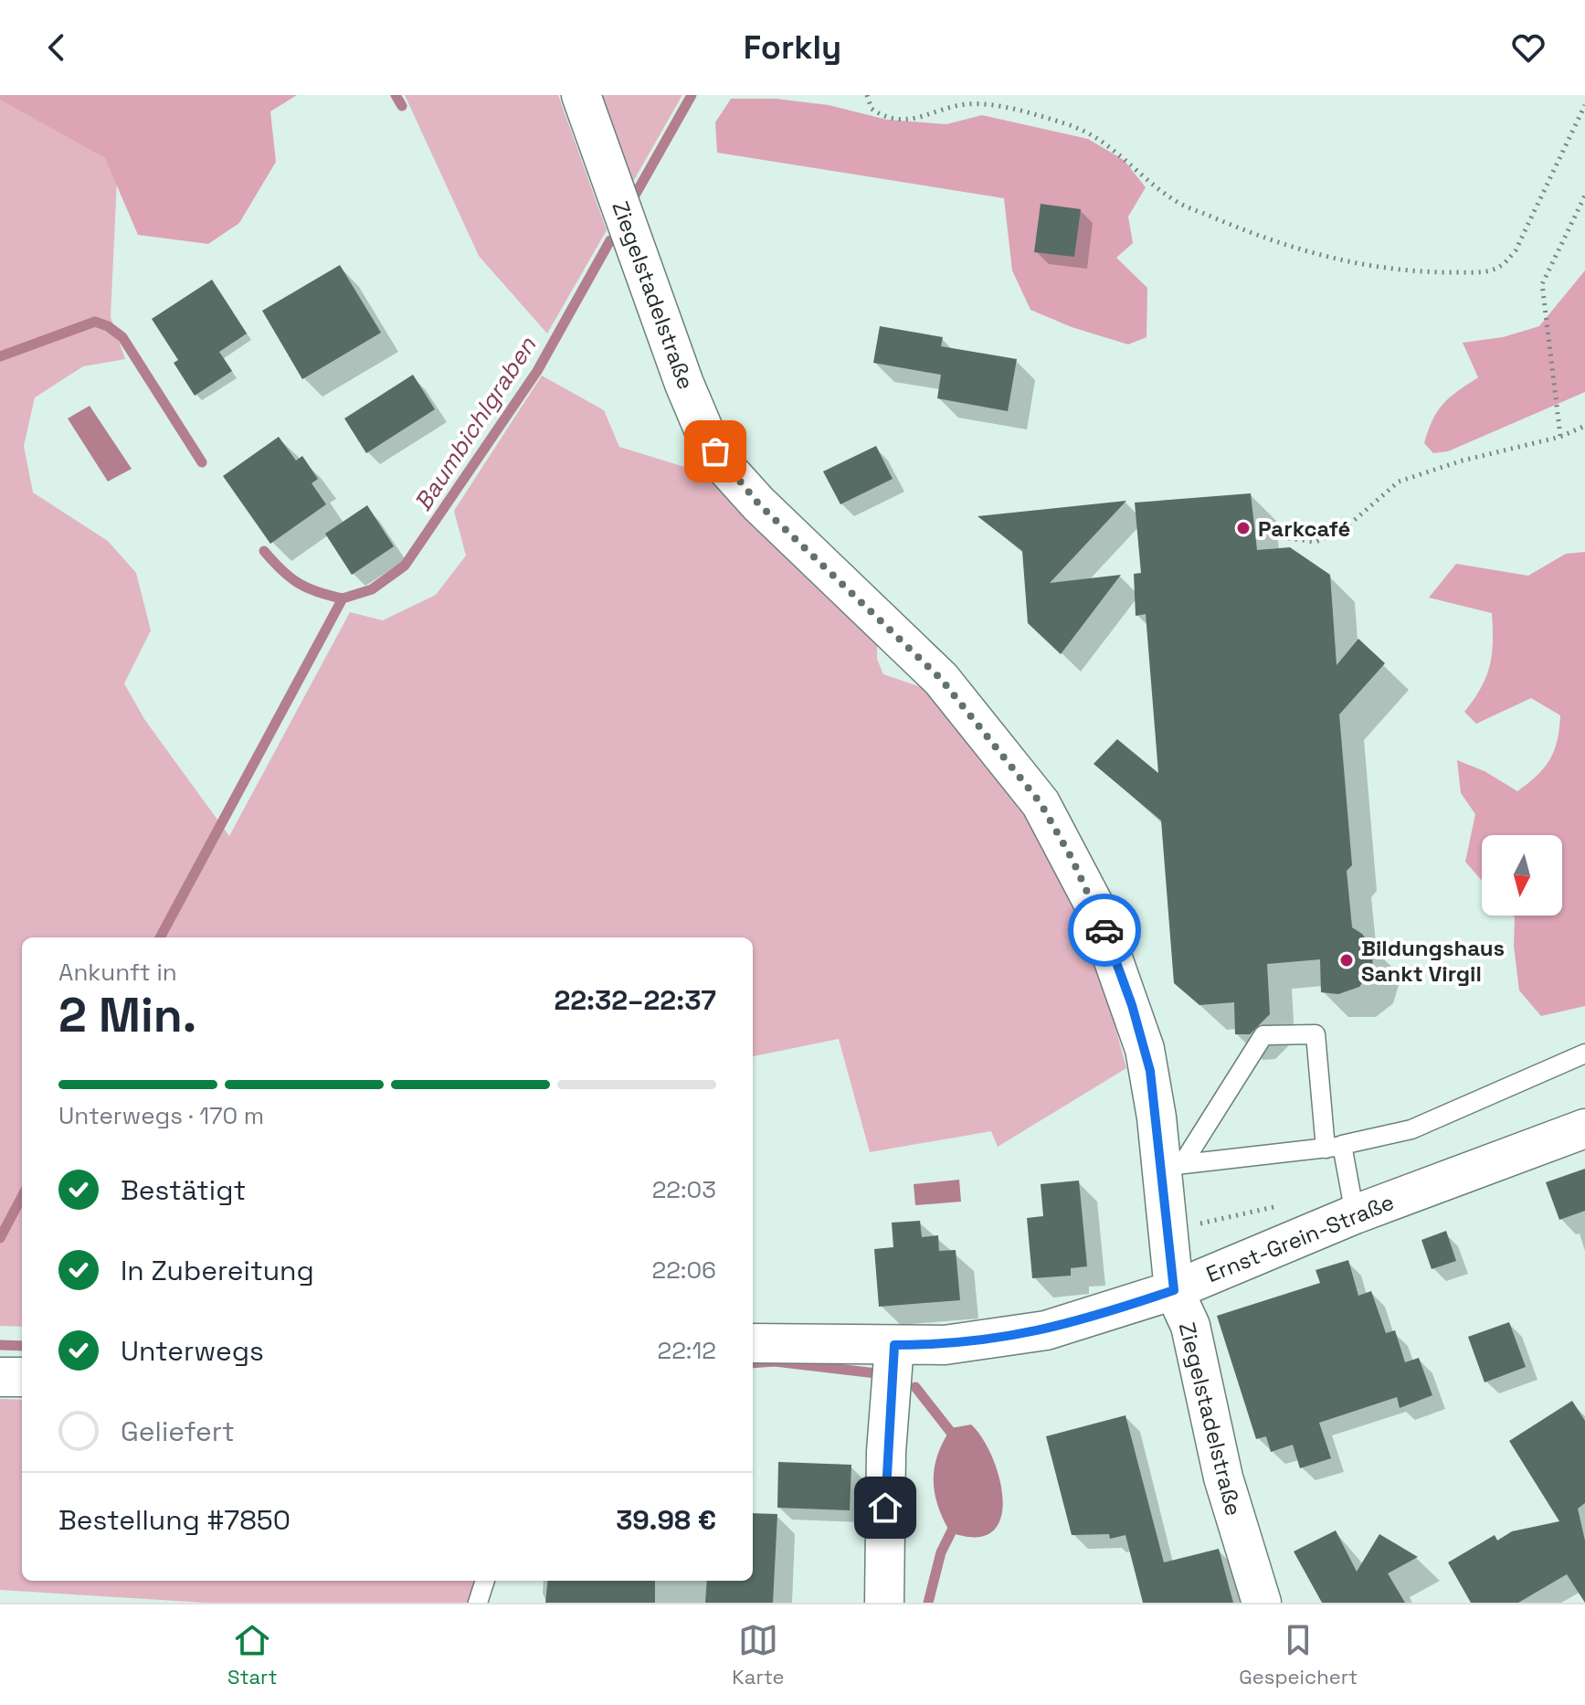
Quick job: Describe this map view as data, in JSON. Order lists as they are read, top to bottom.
{
  "streets": {
    "street": ["Ziegelstadelstraße", "Ernst-Grein-Straße"]
  },
  "crossings": [
    ["Ziegelstadelstraße", "Ernst-Grein-Straße"]
  ],
  "water": ["Baumbichlgraben"],
  "places": ["Parkcafé", "Bildungshaus Sankt Virgil"],
  "north": "bottom",
  "page": {
    "header": "Forkly",
    "heading": ["2 Min.", "Ankunft in", "22:32–22:37"],
    "panel": ["Bestellung #7850", "39.98 €"],
    "bar": "Unterwegs · 170 m",
    "list": [
      ["Bestätigt", "22:03"],
      ["In Zubereitung", "22:06"],
      ["Unterwegs", "22:12"],
      "Geliefert"
    ],
    "tabs": ["Start", "Karte", "Gespeichert"]
  }
}
